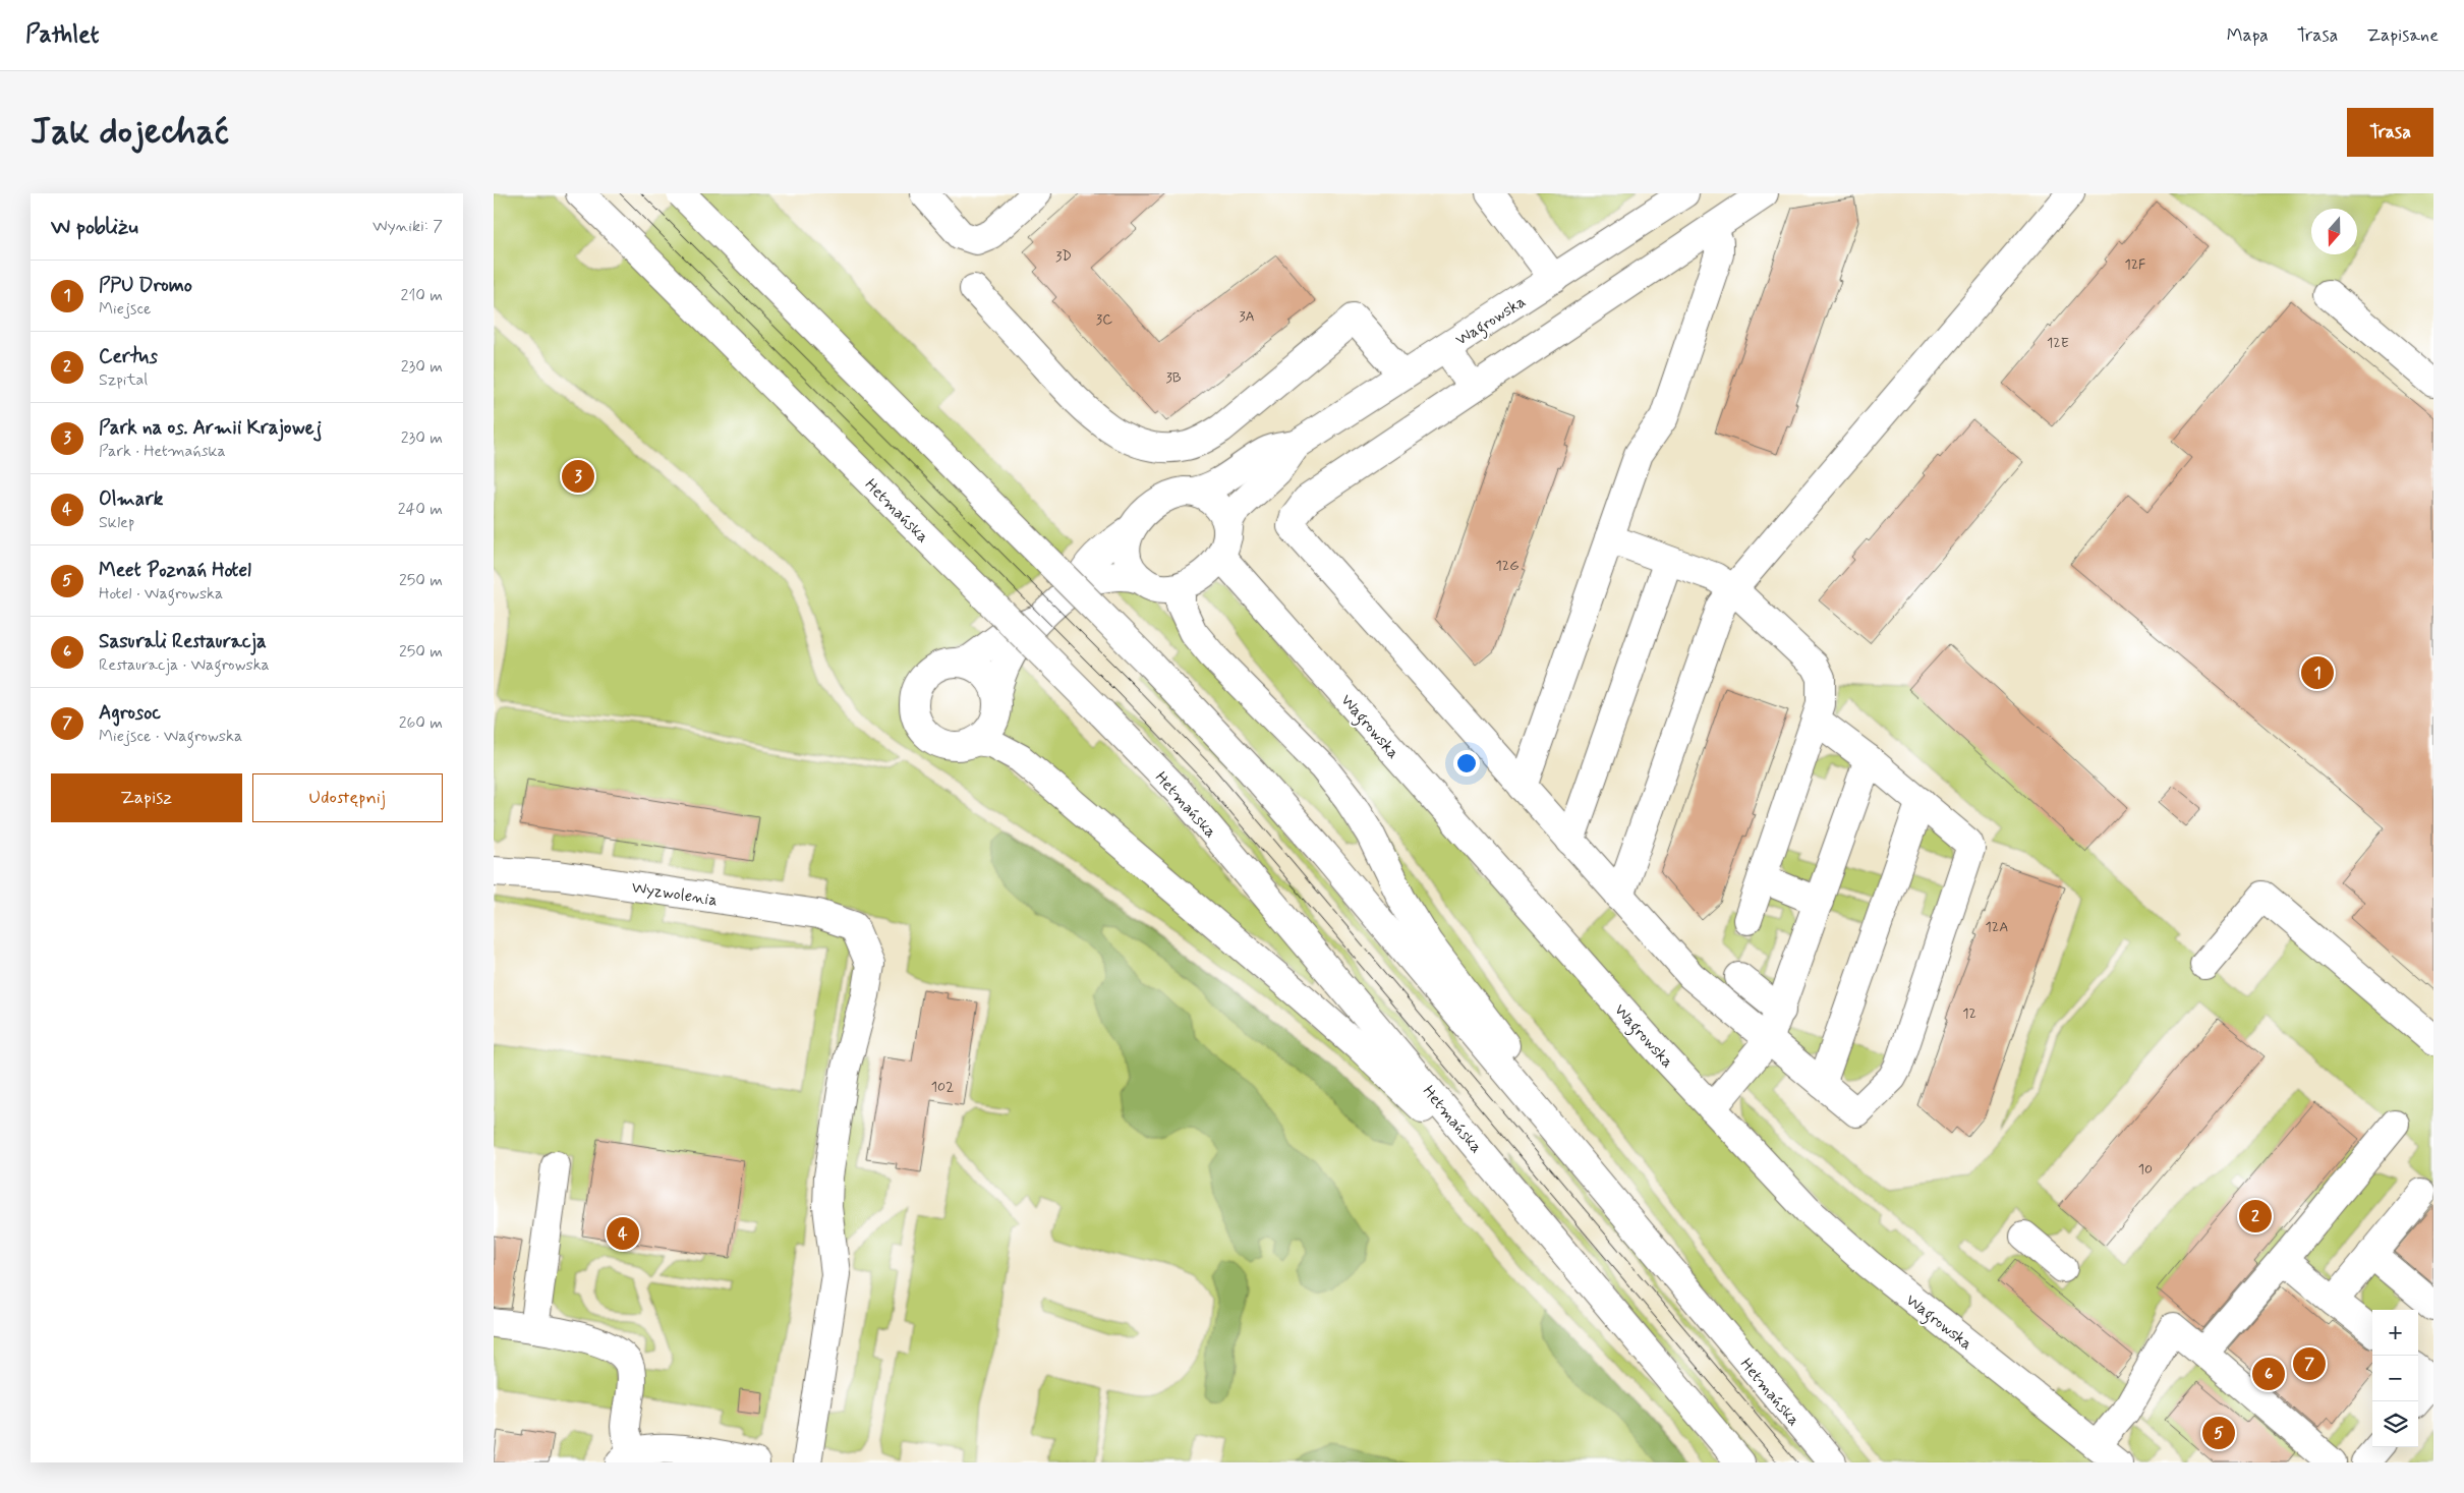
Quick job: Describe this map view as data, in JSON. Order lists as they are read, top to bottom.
{
  "streets": {
    "street": ["Wagrowska", "Hetmańska", "Wyzwolenia"]
  },
  "house_numbers": [
    "3D",
    "12F",
    "3A",
    "3C",
    "12E",
    "3B",
    "12G",
    "12A",
    "12",
    "102",
    "10"
  ],
  "north": "bottom",
  "page": {
    "header": "Pathlet",
    "nav": ["Mapa", "Trasa", "Zapisane"],
    "buttons": [
      "Trasa",
      ["Zapisz", "Udostępnij"]
    ],
    "title": "Jak dojechać",
    "heading": ["W pobliżu", "Wyniki: 7"],
    "list": [
      {
        "mark": "1",
        "name": "PPU Dromo",
        "note": "Miejsce",
        "value": "210 m"
      },
      {
        "mark": "2",
        "name": "Certus",
        "note": "Szpital",
        "value": "230 m"
      },
      {
        "mark": "3",
        "name": "Park na os. Armii Krajowej",
        "note": "Park · Hetmańska",
        "value": "230 m"
      },
      {
        "mark": "4",
        "name": "Olmark",
        "note": "Sklep",
        "value": "240 m"
      },
      {
        "mark": "5",
        "name": "Meet Poznań Hotel",
        "note": "Hotel · Wagrowska",
        "value": "250 m"
      },
      {
        "mark": "6",
        "name": "Sasurali Restauracja",
        "note": "Restauracja · Wagrowska",
        "value": "250 m"
      },
      {
        "mark": "7",
        "name": "Agrosoc",
        "note": "Miejsce · Wagrowska",
        "value": "260 m"
      }
    ],
    "pins": [
      "3",
      "1",
      "2",
      "4",
      "7",
      "6",
      "5"
    ],
    "map_buttons": ["+", "−"]
  }
}
